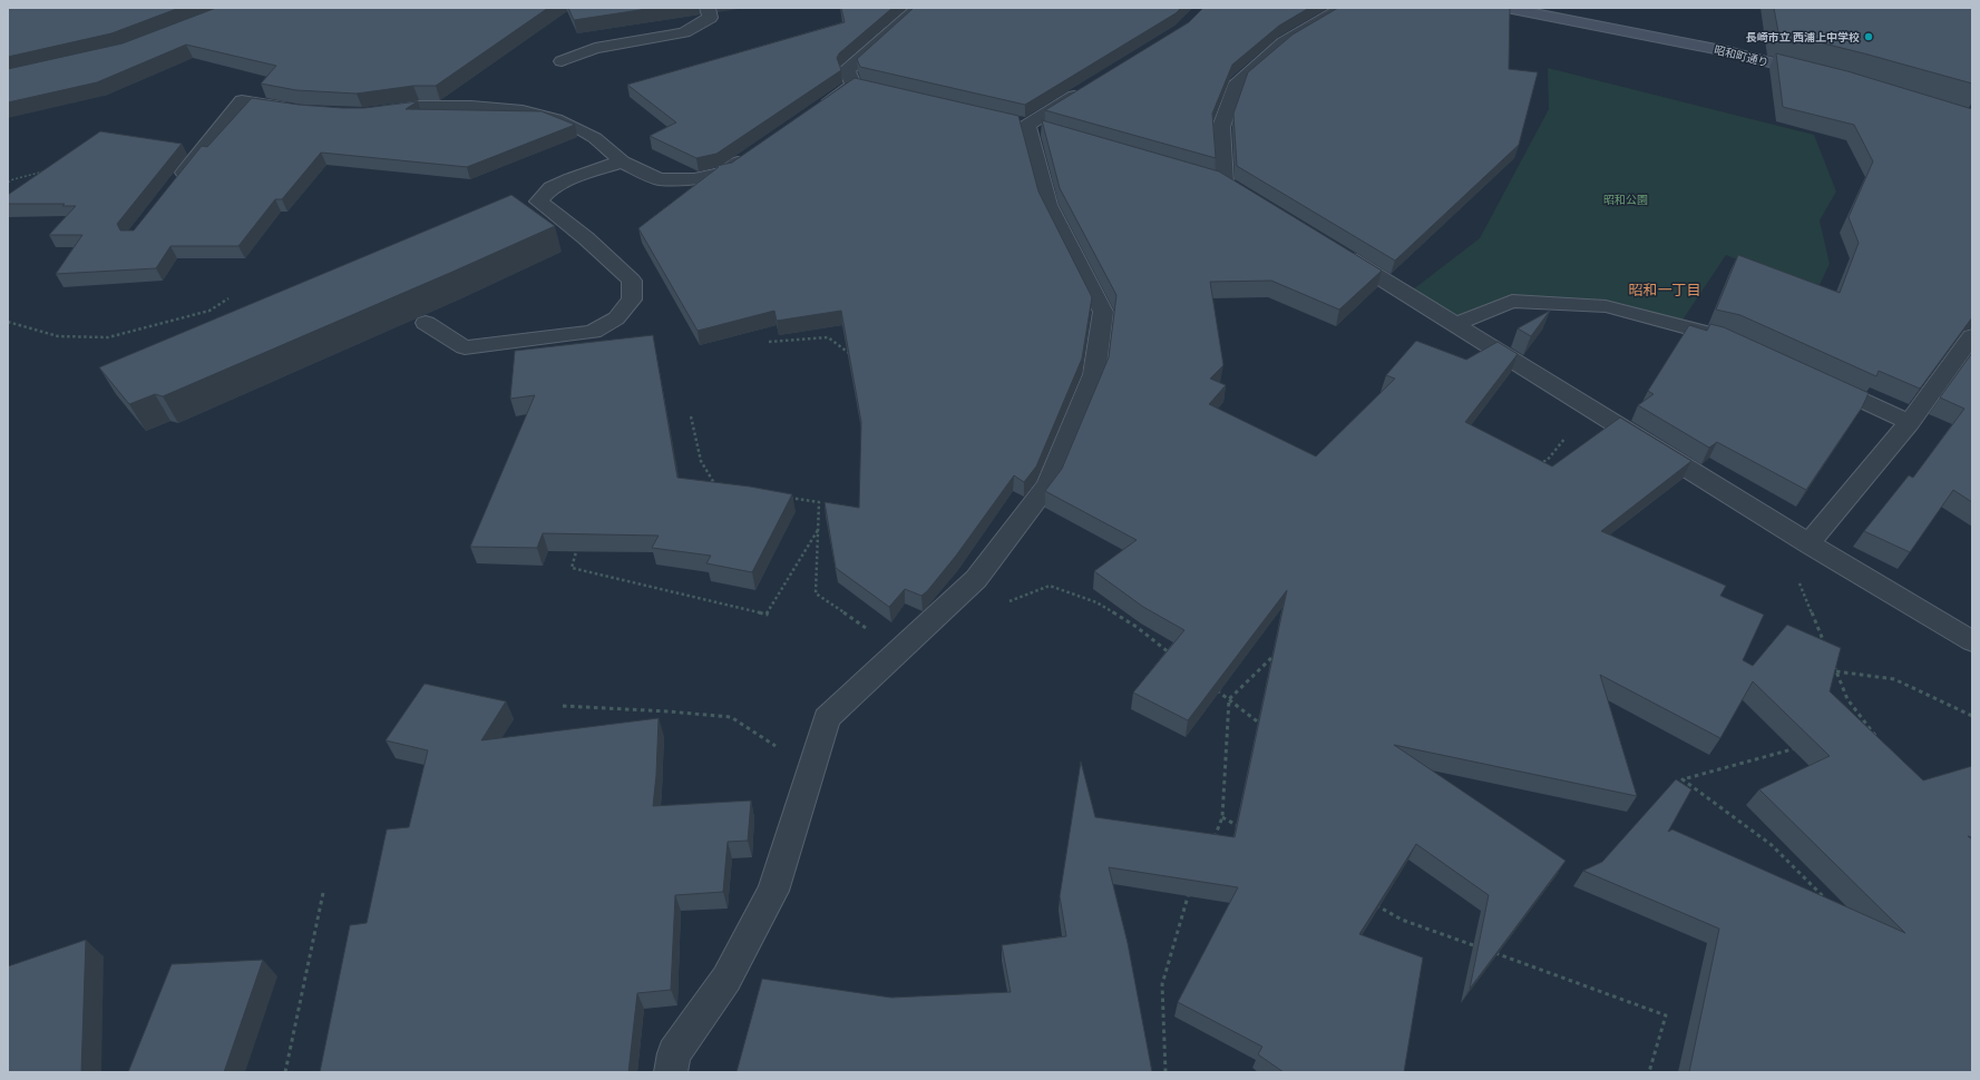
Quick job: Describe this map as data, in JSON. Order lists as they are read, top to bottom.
{
  "streets": {
    "street": ["昭和町通り"]
  },
  "districts": ["昭和一丁目"],
  "parks": ["昭和公園"],
  "places": ["長崎市立 西浦上中学校"]
}
